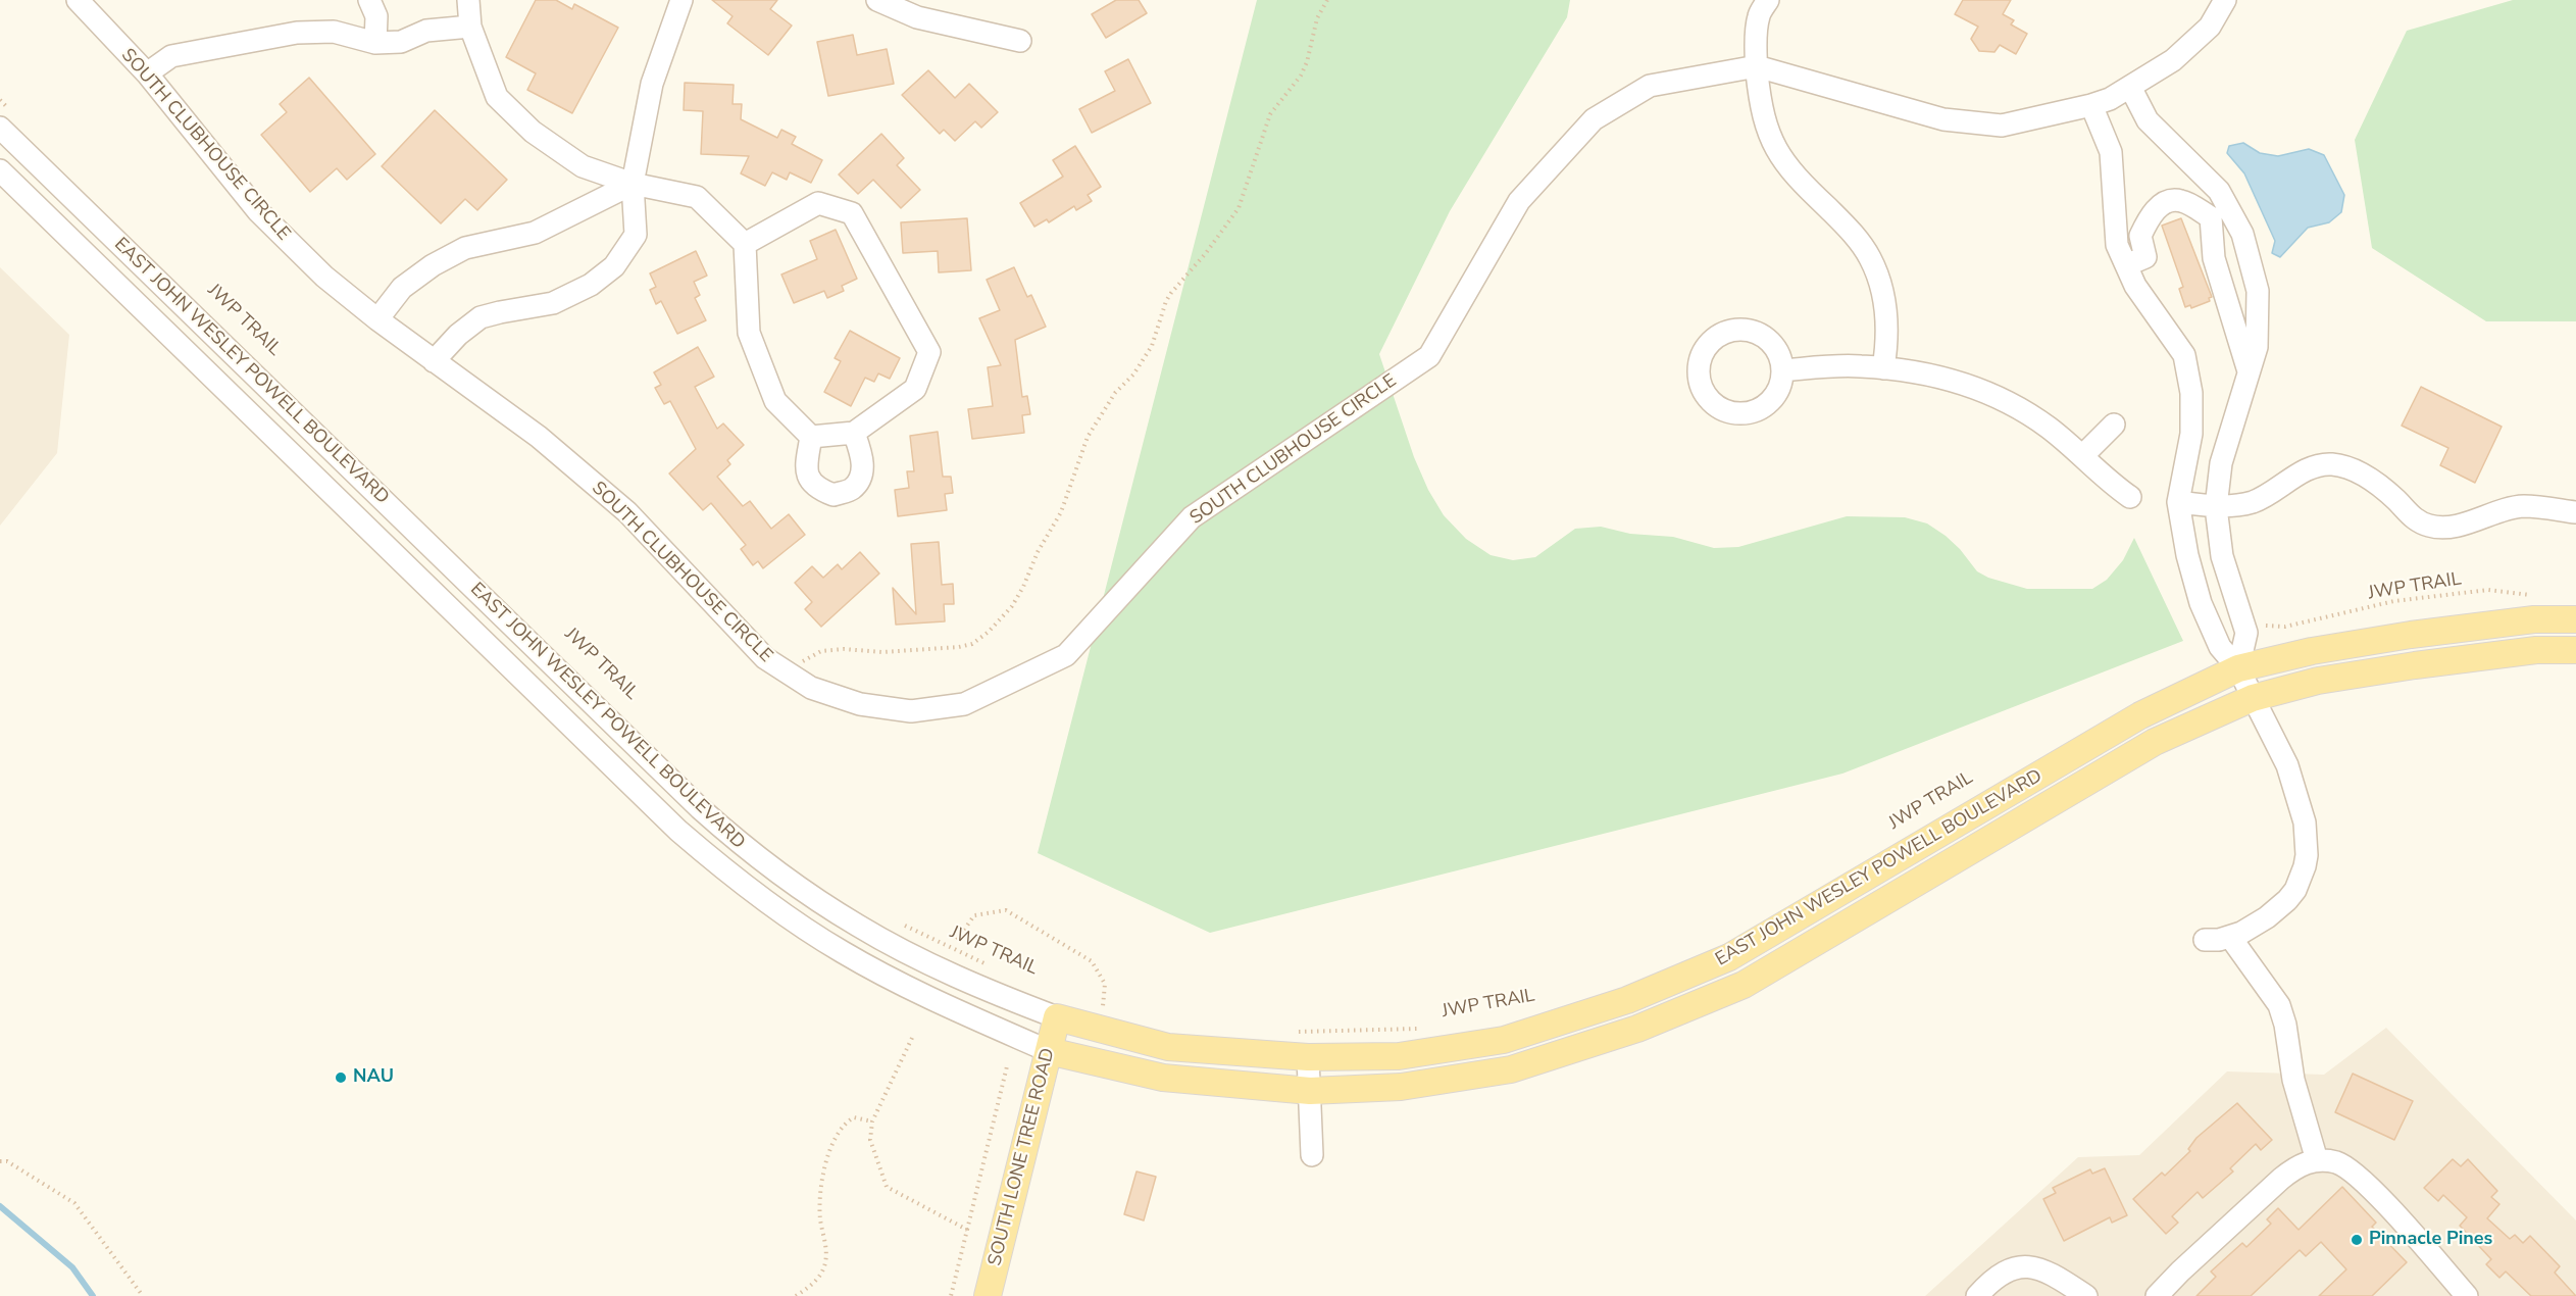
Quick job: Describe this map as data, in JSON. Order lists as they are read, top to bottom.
{
  "streets": {
    "main road": ["EAST JOHN WESLEY POWELL BOULEVARD", "SOUTH LONE TREE ROAD"],
    "street": ["SOUTH CLUBHOUSE CIRCLE"],
    "path": ["JWP TRAIL"]
  },
  "crossings": [
    ["EAST JOHN WESLEY POWELL BOULEVARD", "SOUTH LONE TREE ROAD"]
  ],
  "places": ["NAU", "Pinnacle Pines"]
}
